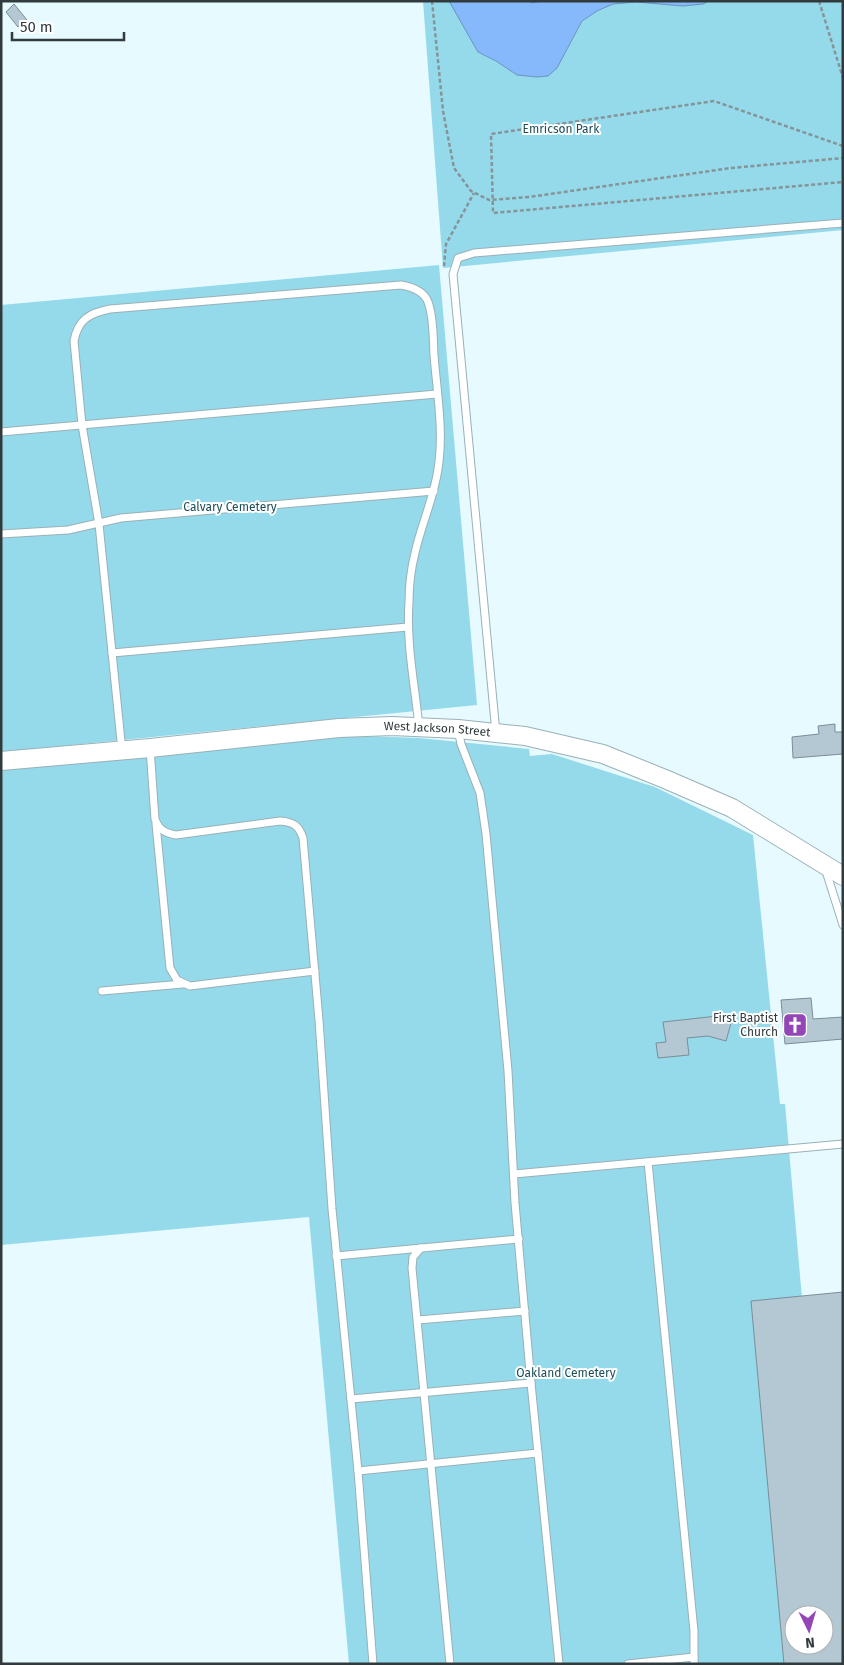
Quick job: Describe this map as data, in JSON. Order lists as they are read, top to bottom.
{
  "streets": {
    "street": ["West Jackson Street"]
  },
  "parks": ["Emricson Park", "Calvary Cemetery", "Oakland Cemetery"],
  "places": {
    "church": ["First Baptist Church"]
  },
  "scale_bar": "50 m",
  "north": "bottom"
}
